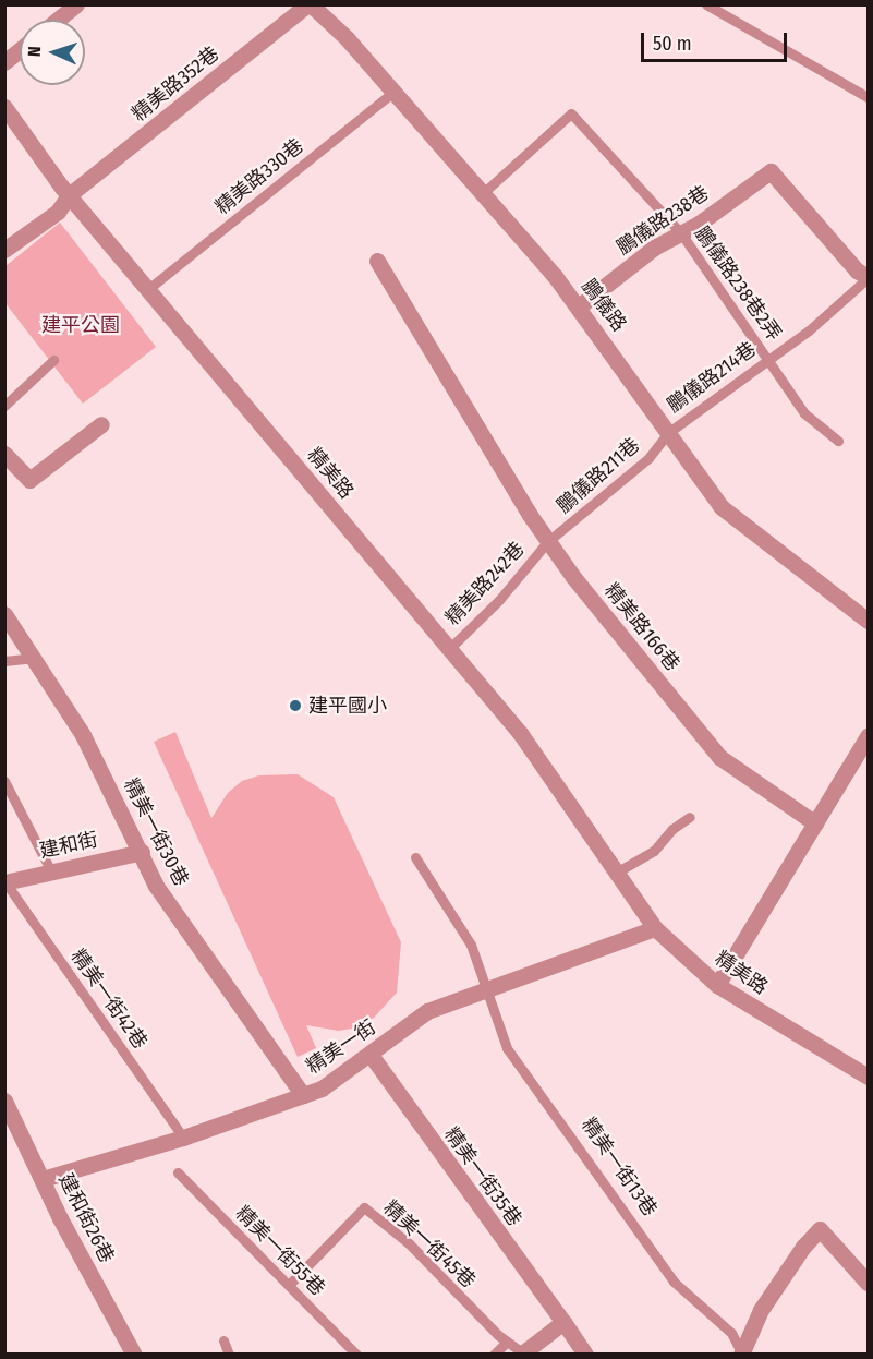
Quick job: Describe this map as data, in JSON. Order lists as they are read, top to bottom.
{
  "streets": {
    "street": [
      "精美路352巷",
      "鵬儀路238巷",
      "鵬儀路",
      "精美路",
      "精美路166巷",
      "精美一街30巷",
      "建和街",
      "精美一街",
      "精美一街13巷",
      "精美一街35巷",
      "建和街26巷"
    ],
    "lane": [
      "精美路330巷",
      "鵬儀路238巷2弄",
      "鵬儀路214巷",
      "鵬儀路211巷",
      "精美路242巷",
      "精美一街42巷",
      "精美一街45巷",
      "精美一街55巷"
    ]
  },
  "crossings": [
    ["精美路352巷", "鵬儀路"],
    ["精美路352巷", "精美路"],
    ["精美路330巷", "鵬儀路"],
    ["精美路330巷", "精美路"],
    ["鵬儀路238巷", "鵬儀路238巷2弄"],
    ["鵬儀路238巷", "鵬儀路"],
    ["鵬儀路238巷", "鵬儀路214巷"],
    ["鵬儀路238巷2弄", "鵬儀路"],
    ["鵬儀路238巷2弄", "鵬儀路214巷"],
    ["鵬儀路", "鵬儀路214巷"],
    ["鵬儀路", "鵬儀路211巷"],
    ["鵬儀路214巷", "鵬儀路211巷"],
    ["精美路", "精美路242巷"],
    ["精美路", "精美一街"],
    ["鵬儀路211巷", "精美路242巷"],
    ["鵬儀路211巷", "精美路166巷"],
    ["精美路242巷", "精美路166巷"],
    ["精美一街30巷", "建和街"],
    ["精美一街30巷", "精美一街"],
    ["建和街", "精美一街42巷"],
    ["精美一街42巷", "精美一街"],
    ["精美一街", "精美一街13巷"],
    ["精美一街", "精美一街35巷"],
    ["精美一街", "建和街26巷"],
    ["精美一街45巷", "精美一街55巷"]
  ],
  "parks": ["建平公園"],
  "places": ["建平國小"],
  "scale_bar": "50 m",
  "north": "left"
}
